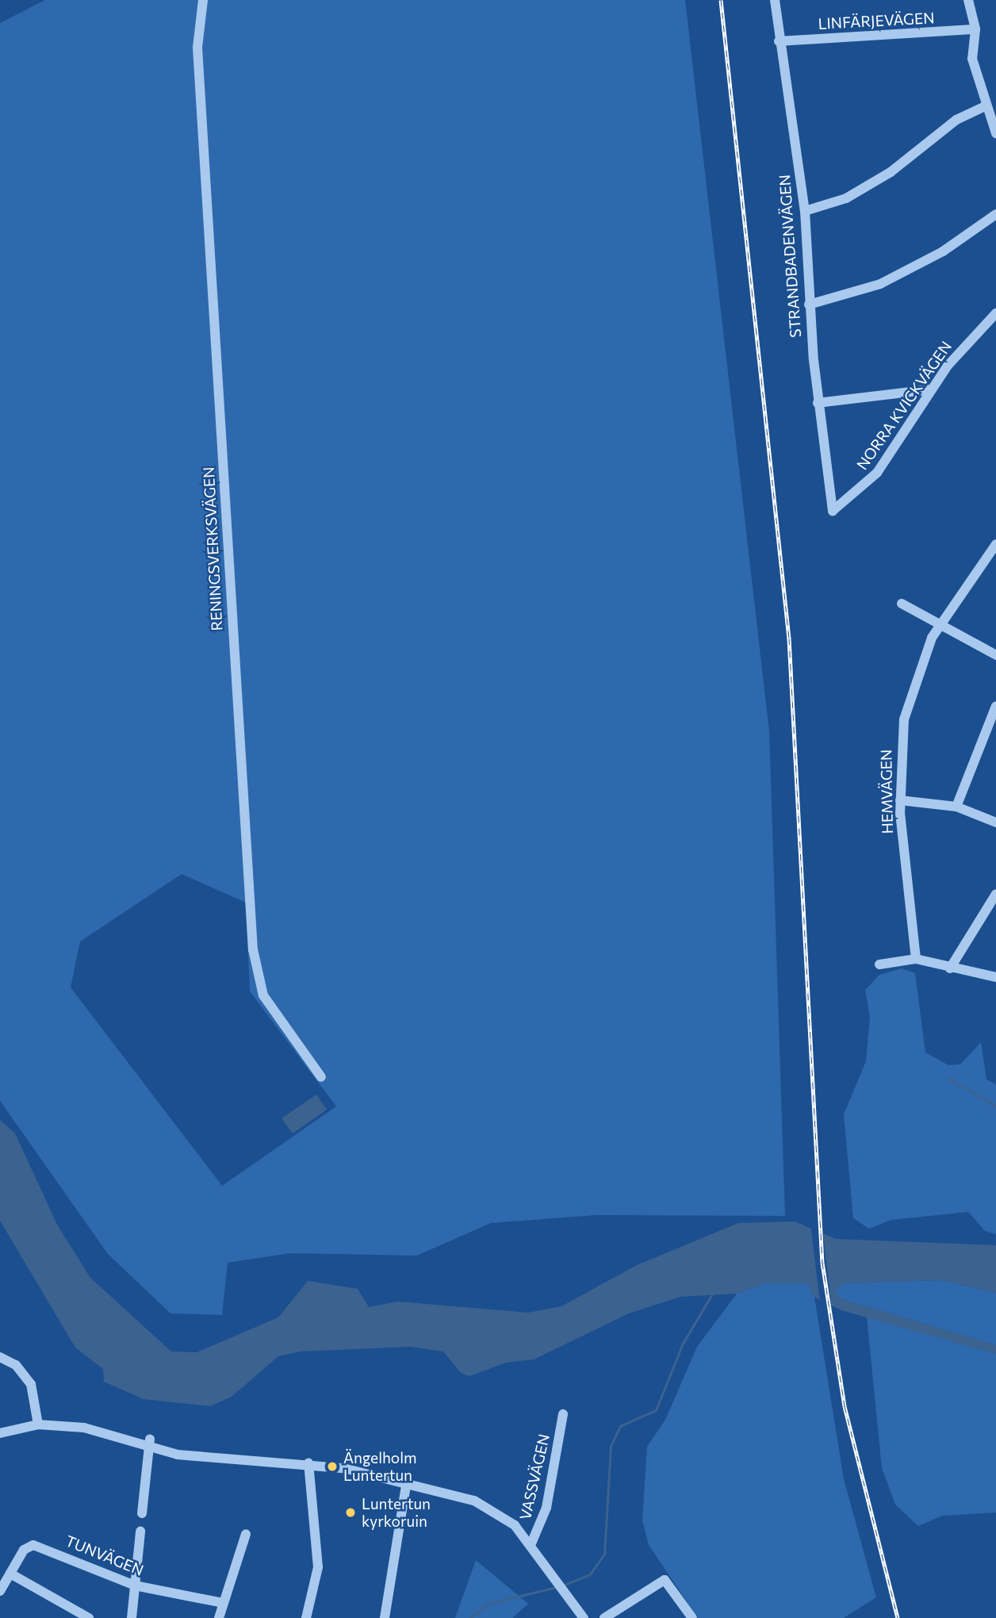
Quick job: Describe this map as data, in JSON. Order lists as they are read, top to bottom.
{
  "streets": {
    "street": [
      "LINFÄRJEVÄGEN",
      "STRANDBADENVÄGEN",
      "NORRA KVICKVÄGEN",
      "RENINGSVERKSVÄGEN",
      "HEMVÄGEN",
      "VASSVÄGEN",
      "TUNVÄGEN"
    ]
  },
  "crossings": [
    ["LINFÄRJEVÄGEN", "STRANDBADENVÄGEN"],
    ["STRANDBADENVÄGEN", "NORRA KVICKVÄGEN"]
  ],
  "places": ["Ängelholm Luntertun", "Luntertun kyrkoruin"]
}
